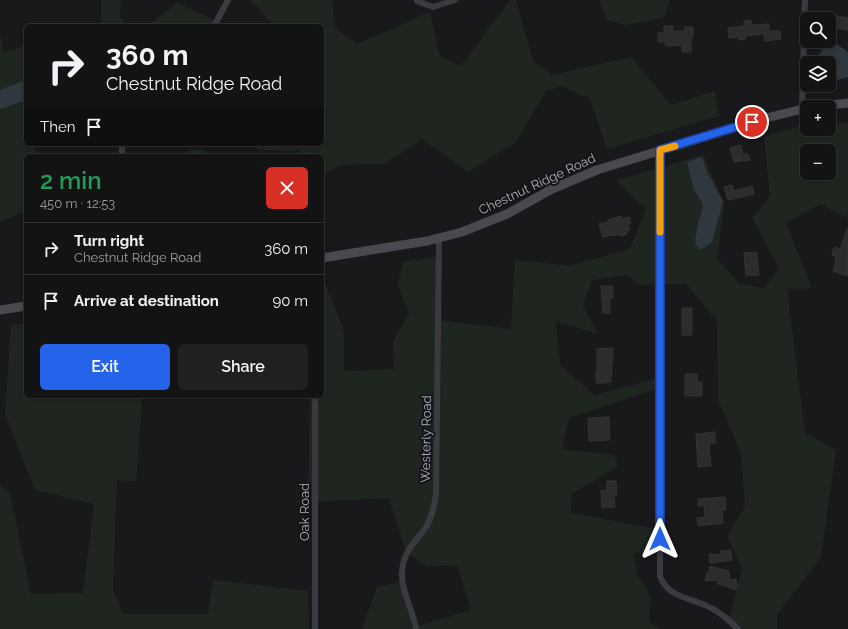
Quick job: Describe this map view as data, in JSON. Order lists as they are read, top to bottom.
{
  "streets": {
    "main road": ["Chestnut Ridge Road"],
    "street": ["Westerly Road", "Oak Road"]
  },
  "crossings": [
    ["Chestnut Ridge Road", "Westerly Road"]
  ],
  "page": {
    "map_buttons": ["+", "−"],
    "turn": ["360 m", "Chestnut Ridge Road"],
    "then": "Then",
    "heading": ["2 min", "450 m · 12:53"],
    "list": [
      {
        "name": "Turn right",
        "note": "Chestnut Ridge Road",
        "value": "360 m"
      },
      {
        "name": "Arrive at destination",
        "value": "90 m"
      }
    ],
    "buttons": ["Exit", "Share"]
  }
}
